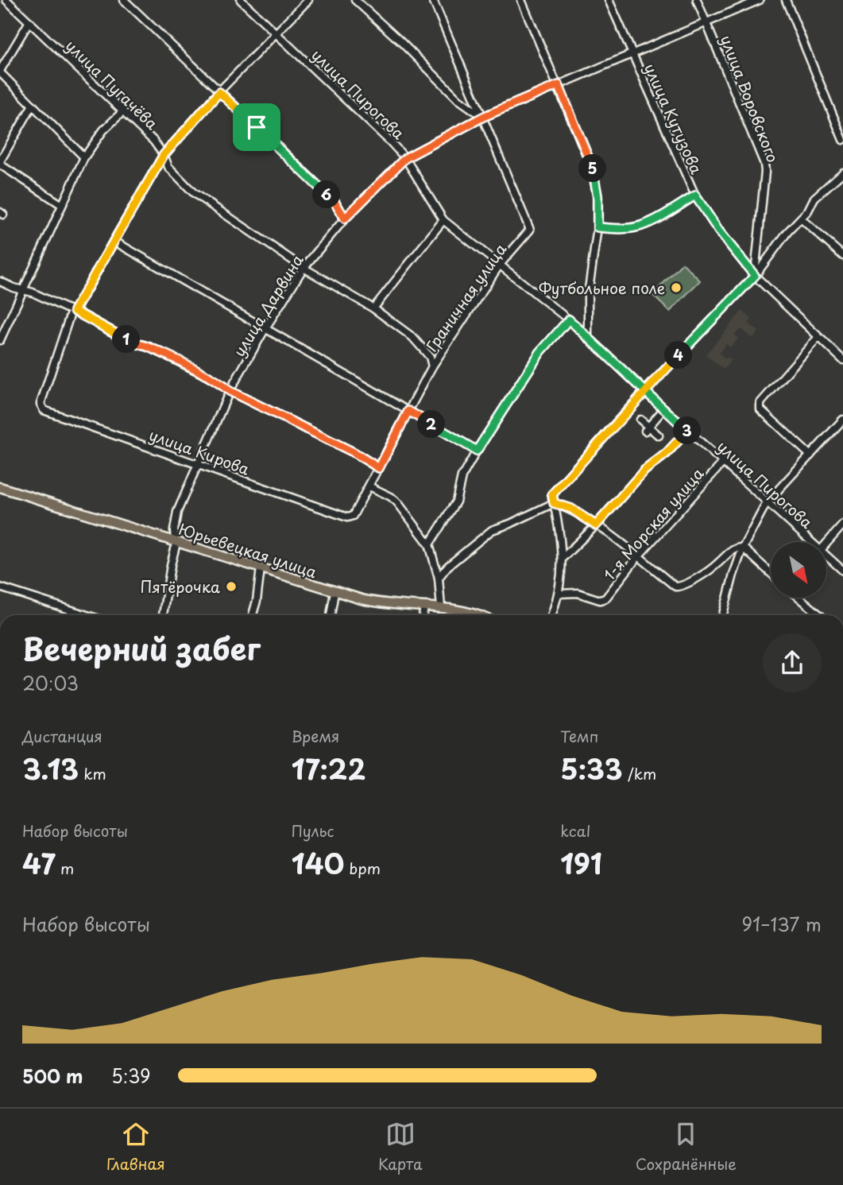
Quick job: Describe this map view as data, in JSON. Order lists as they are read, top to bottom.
{
  "streets": {
    "main road": ["Юрьевецкая улица"],
    "street": [
      "улица Пугачёва",
      "улица Пирогова",
      "улица Воровского",
      "улица Кутузова",
      "Граничная улица",
      "улица Дарвина",
      "улица Кирова",
      "1-я Морская улица"
    ]
  },
  "crossings": [
    ["улица Пугачёва", "Граничная улица"],
    ["улица Пугачёва", "улица Дарвина"],
    ["улица Пирогова", "Граничная улица"],
    ["улица Пирогова", "улица Дарвина"],
    ["улица Пирогова", "1-я Морская улица"],
    ["улица Воровского", "улица Кутузова"],
    ["улица Воровского", "улица Дарвина"],
    ["улица Кутузова", "улица Дарвина"],
    ["Граничная улица", "улица Дарвина"],
    ["Граничная улица", "улица Кирова"],
    ["улица Дарвина", "улица Кирова"],
    ["улица Дарвина", "Юрьевецкая улица"]
  ],
  "places": ["Футбольное поле", "Пятёрочка"],
  "north": "bottom right",
  "page": {
    "pins": [
      "5",
      "6",
      "1",
      "4",
      "2",
      "3"
    ],
    "heading": ["Вечерний забег", "20:03"],
    "stats": [
      ["Дистанция", "3.13 km"],
      ["Время", "17:22"],
      ["Темп", "5:33 /km"],
      ["Набор высоты", "47 m"],
      ["Пульс", "140 bpm"],
      ["kcal", "191"]
    ],
    "chart": ["Набор высоты", "91–137 m"],
    "list": [
      {
        "name": "500 m",
        "note": "5:39"
      }
    ],
    "tabs": ["Главная", "Карта", "Сохранённые"]
  }
}
